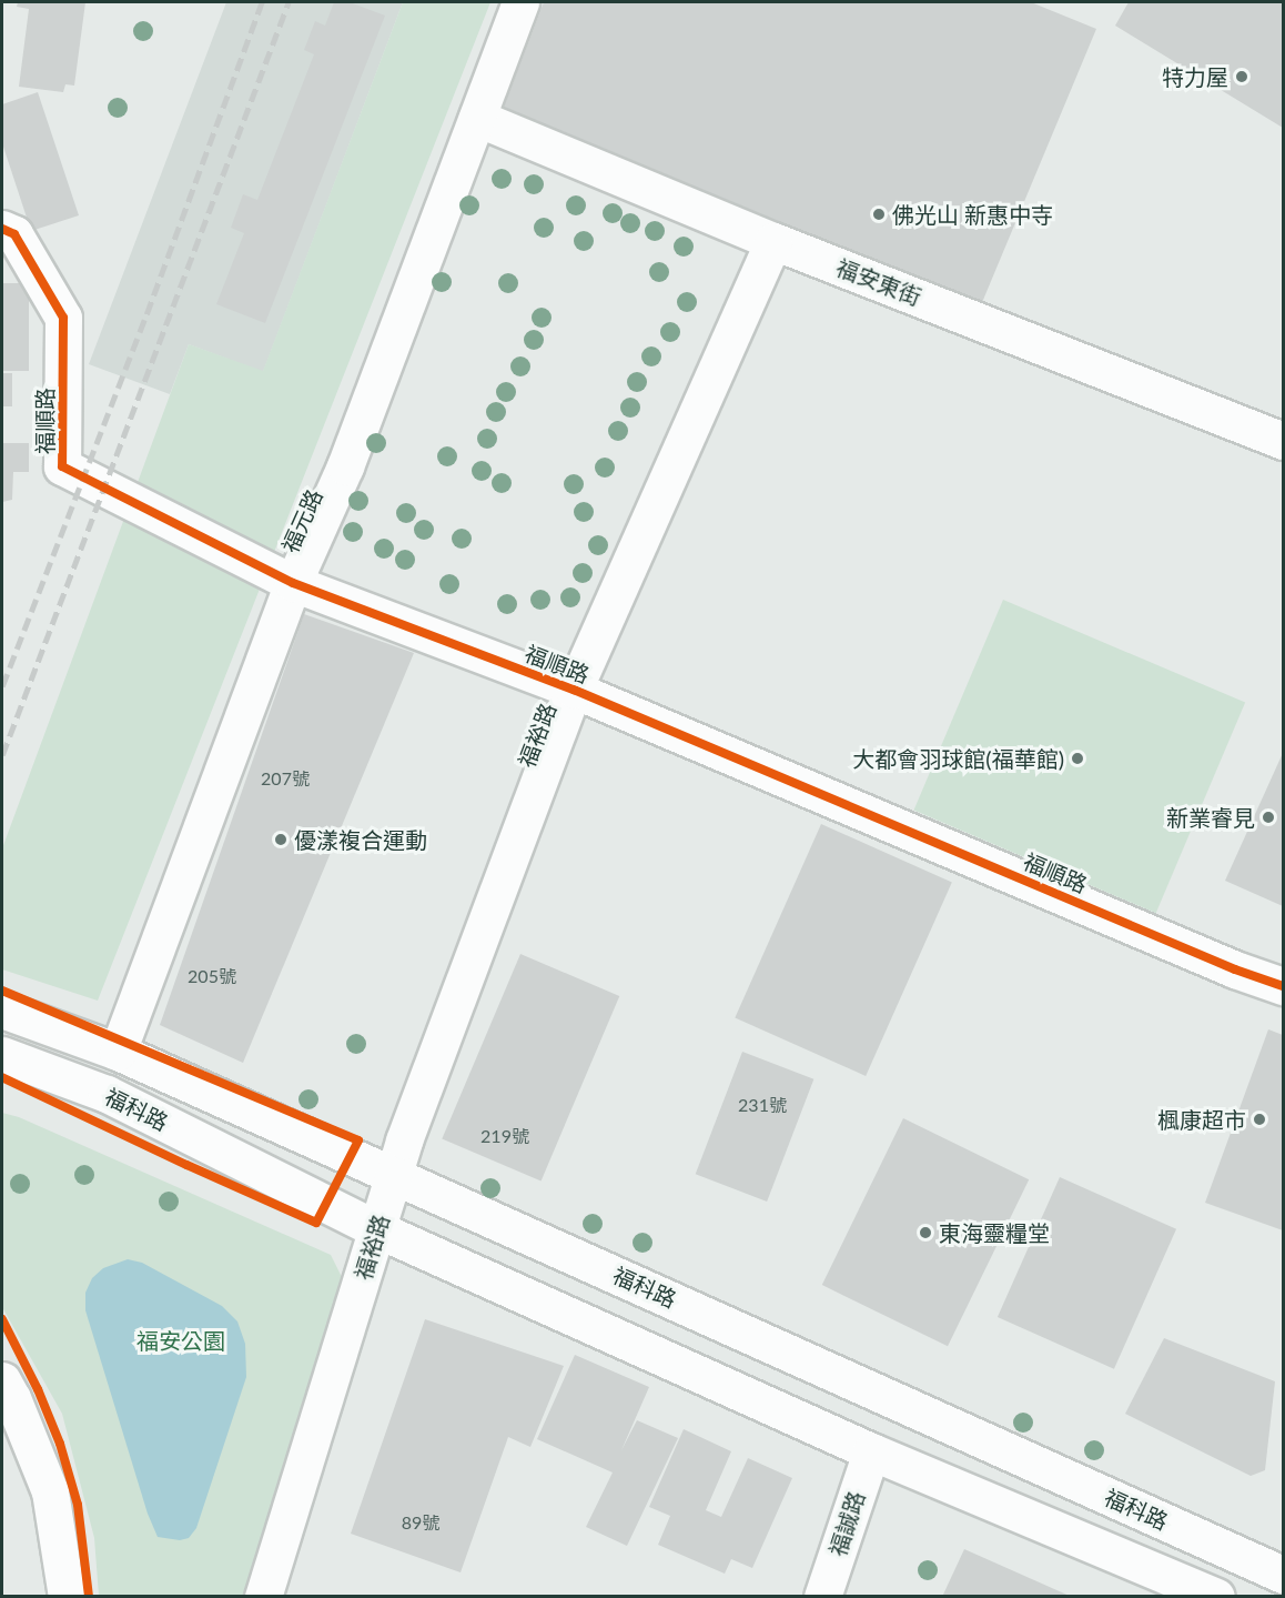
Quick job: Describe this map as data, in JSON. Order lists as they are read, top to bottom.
{
  "streets": {
    "street": [
      "福安東街",
      "福順路",
      "福元路",
      "福裕路",
      "福科路",
      "福誠路"
    ]
  },
  "crossings": [
    ["福安東街", "福元路"],
    ["福安東街", "福裕路"],
    ["福順路", "福元路"],
    ["福順路", "福裕路"],
    ["福元路", "福科路"],
    ["福裕路", "福科路"],
    ["福科路", "福誠路"]
  ],
  "parks": ["福安公園"],
  "places": [
    "特力屋",
    "佛光山 新惠中寺",
    "大都會羽球館(福華館)",
    "新業睿見",
    "優漾複合運動",
    "楓康超市",
    "東海靈糧堂"
  ],
  "house_numbers": [
    "207號",
    "205號",
    "231號",
    "219號",
    "89號"
  ]
}
